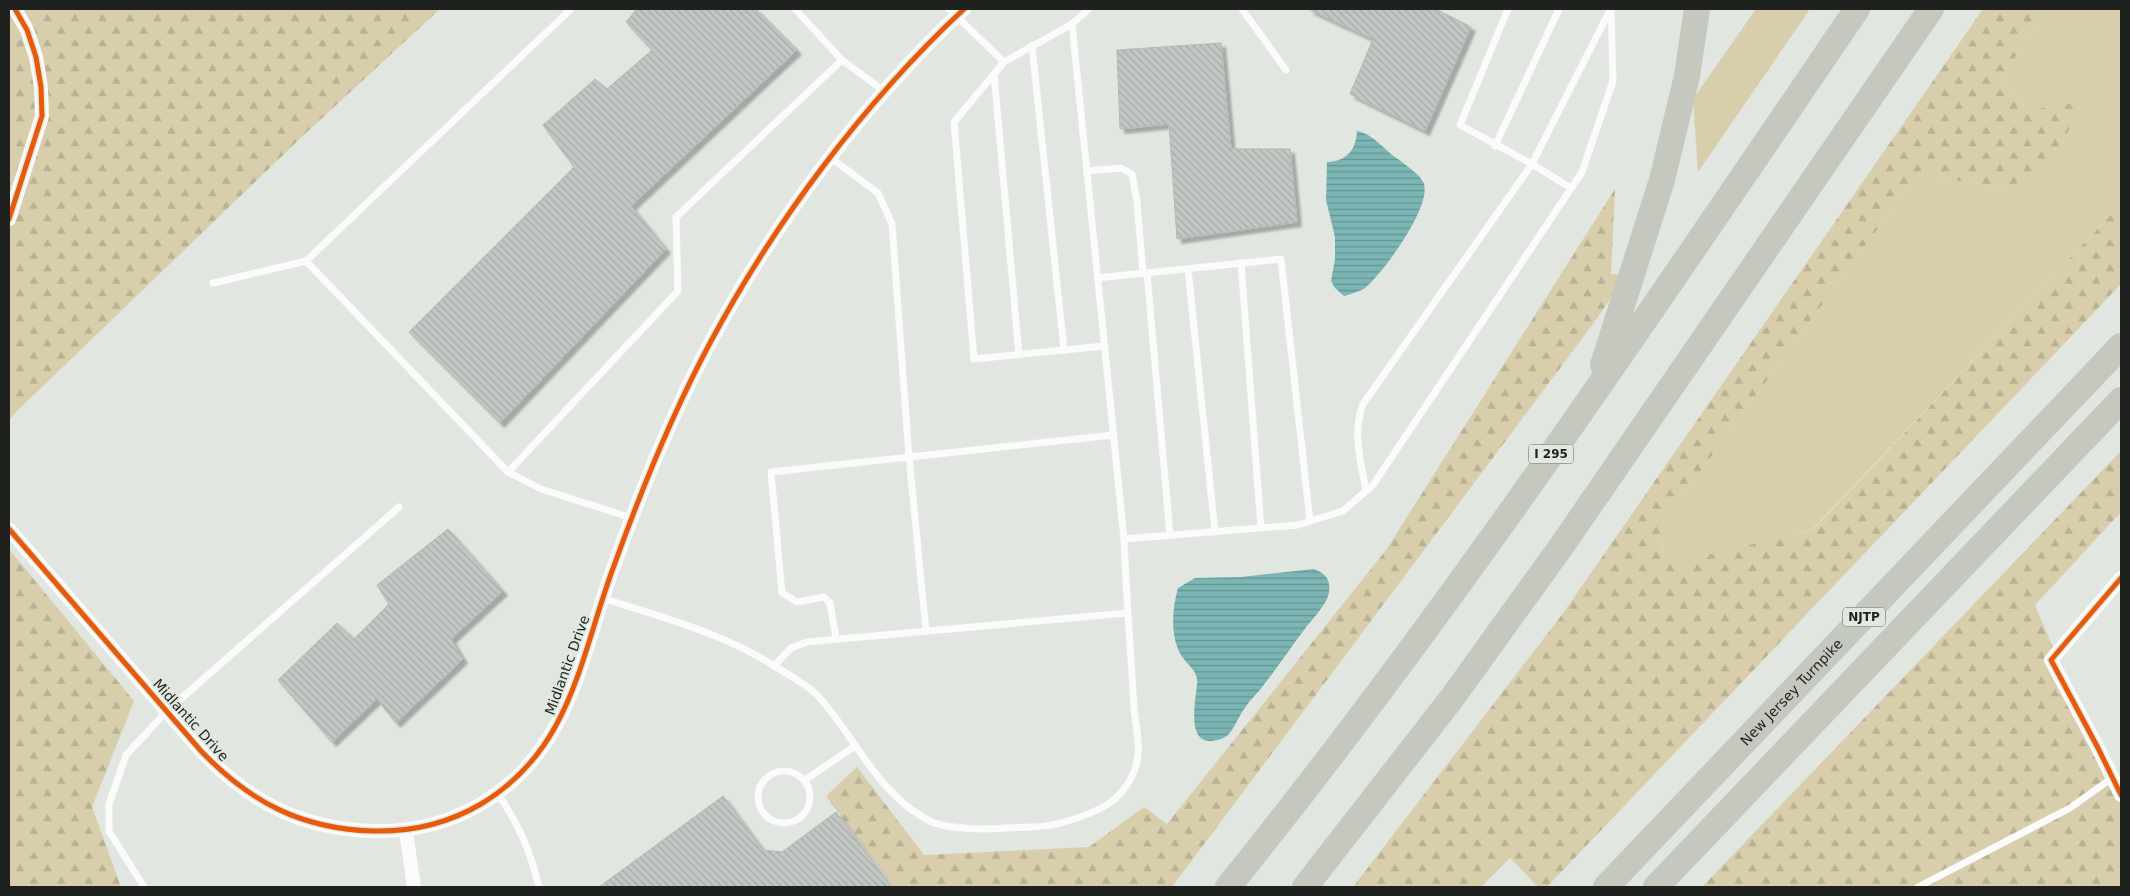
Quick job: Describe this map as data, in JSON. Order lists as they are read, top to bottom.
{
  "streets": {
    "highway": ["I 295", "NJTP", "New Jersey Turnpike"],
    "street": ["Midlantic Drive"]
  }
}
